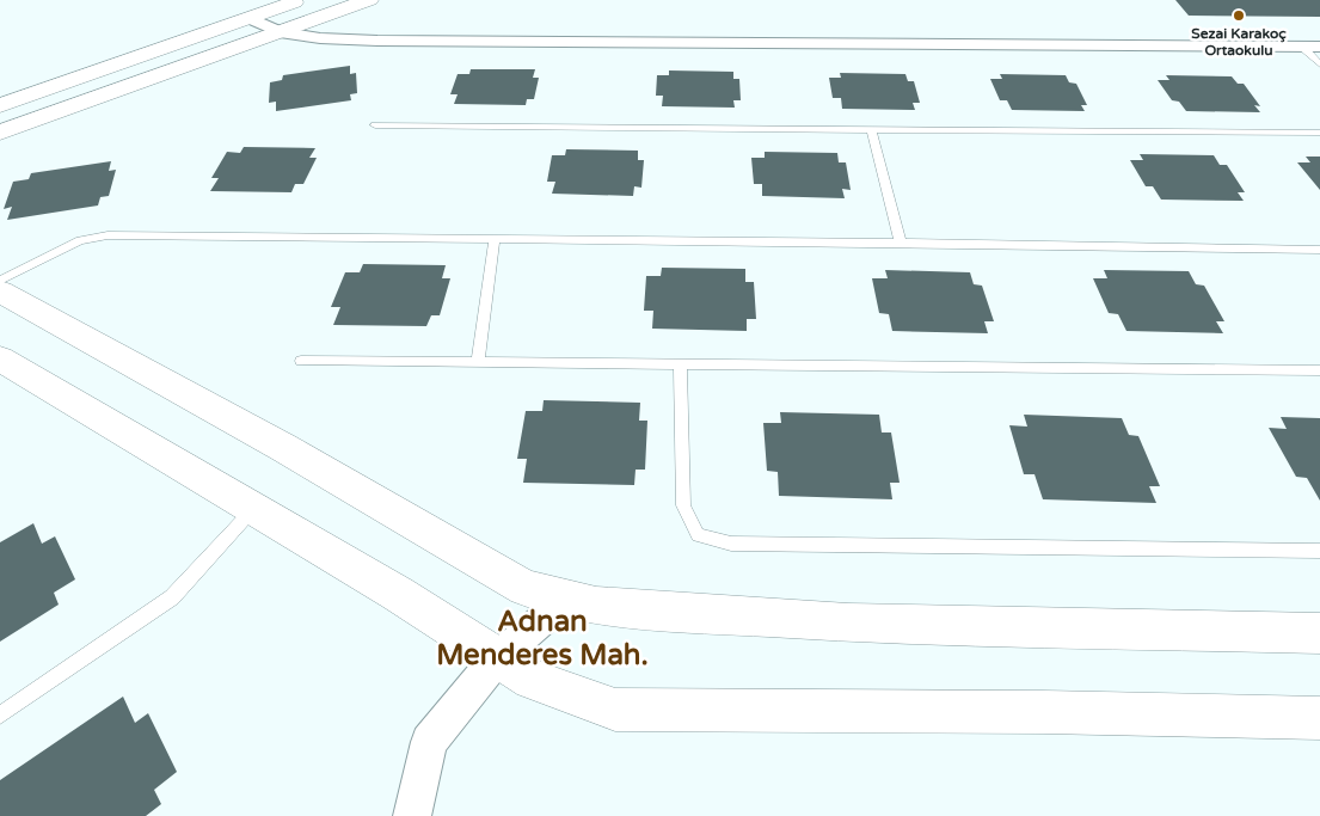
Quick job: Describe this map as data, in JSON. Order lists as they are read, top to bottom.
{
  "districts": ["Adnan Menderes Mah."],
  "places": ["Sezai Karakoç Ortaokulu"]
}
